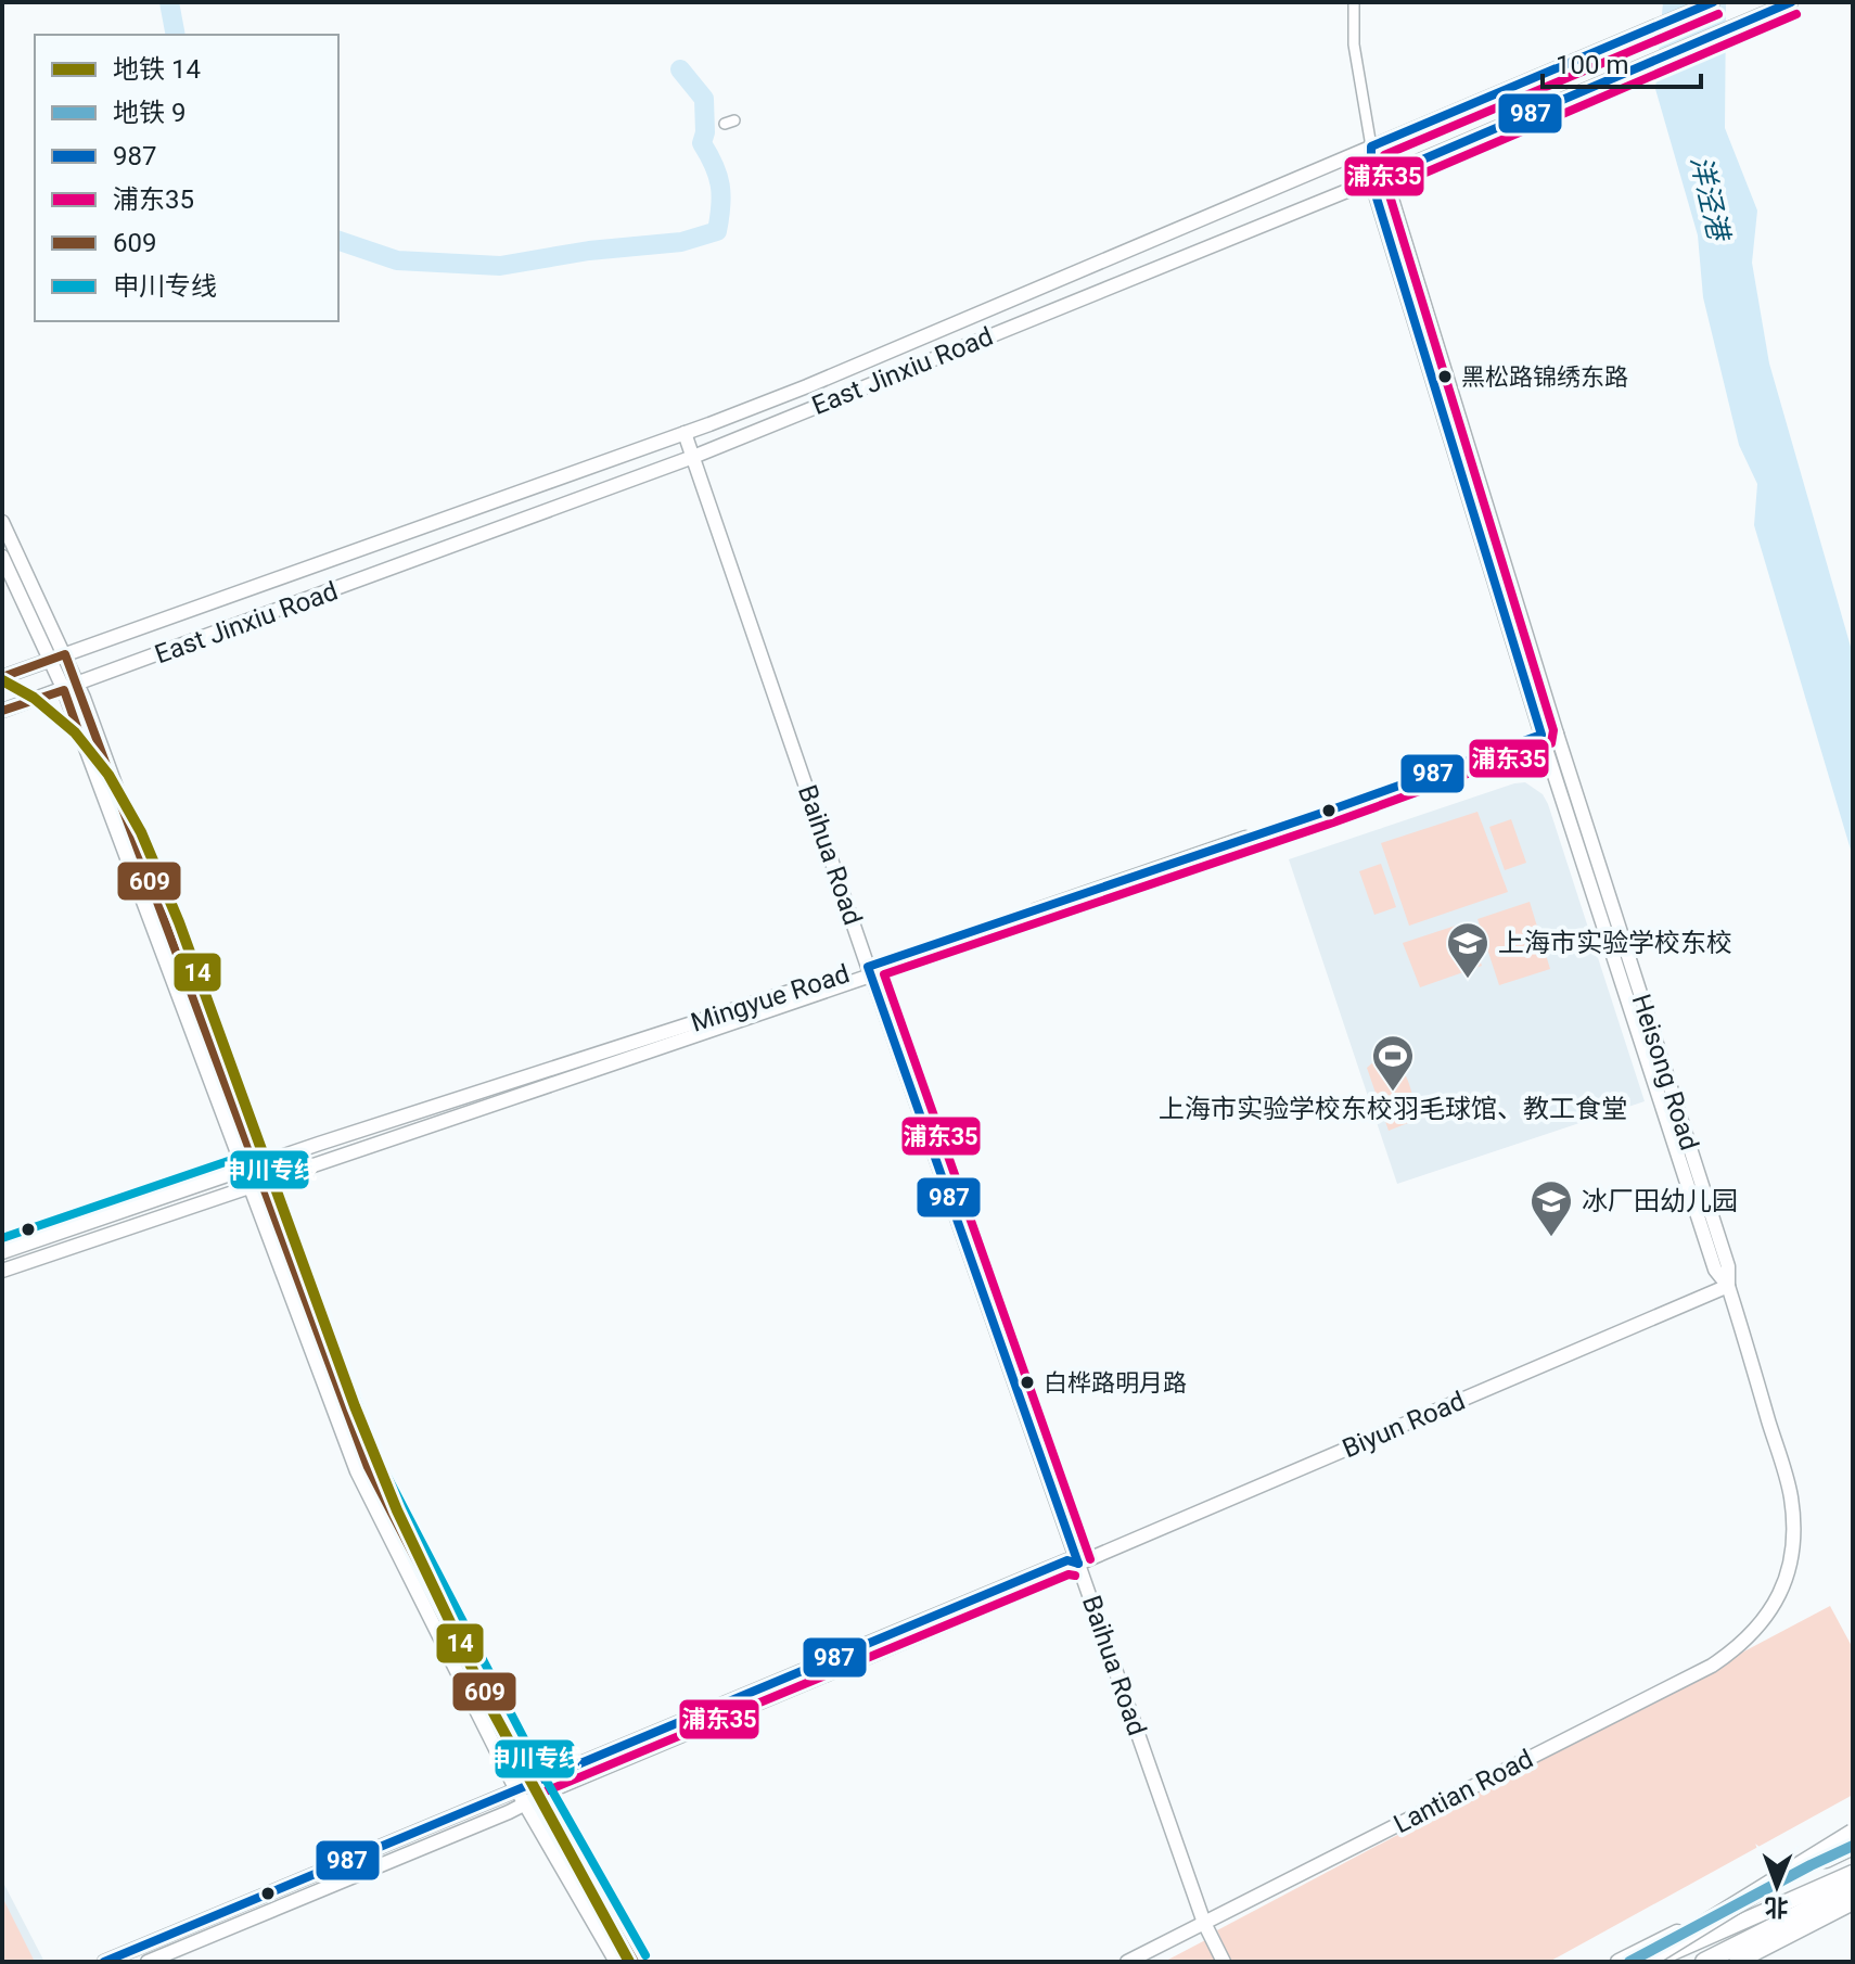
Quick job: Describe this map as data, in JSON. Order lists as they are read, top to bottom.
{
  "streets": {
    "street": [
      "East Jinxiu Road",
      "Baihua Road",
      "Mingyue Road",
      "Heisong Road",
      "Biyun Road",
      "Lantian Road"
    ]
  },
  "crossings": [
    ["East Jinxiu Road", "Baihua Road"],
    ["East Jinxiu Road", "Heisong Road"],
    ["Baihua Road", "Mingyue Road"],
    ["Baihua Road", "Biyun Road"],
    ["Baihua Road", "Lantian Road"],
    ["Mingyue Road", "Heisong Road"],
    ["Heisong Road", "Biyun Road"],
    ["Heisong Road", "Lantian Road"]
  ],
  "water": ["洋泾港"],
  "places": {
    "other": ["黑松路锦绣东路", "白桦路明月路"],
    "school or university": ["上海市实验学校东校", "冰厂田幼儿园"],
    "sports": ["上海市实验学校东校羽毛球馆、教工食堂"]
  },
  "lines": [
    "transit line 987",
    "transit line 浦东35",
    "transit line 609",
    "metro line 14",
    "transit line 申川专线",
    "metro line 9"
  ],
  "legend": [
    "地铁 14",
    "地铁 9",
    "987",
    "浦东35",
    "609",
    "申川专线"
  ],
  "scale_bar": "100 m",
  "north": "bottom"
}
